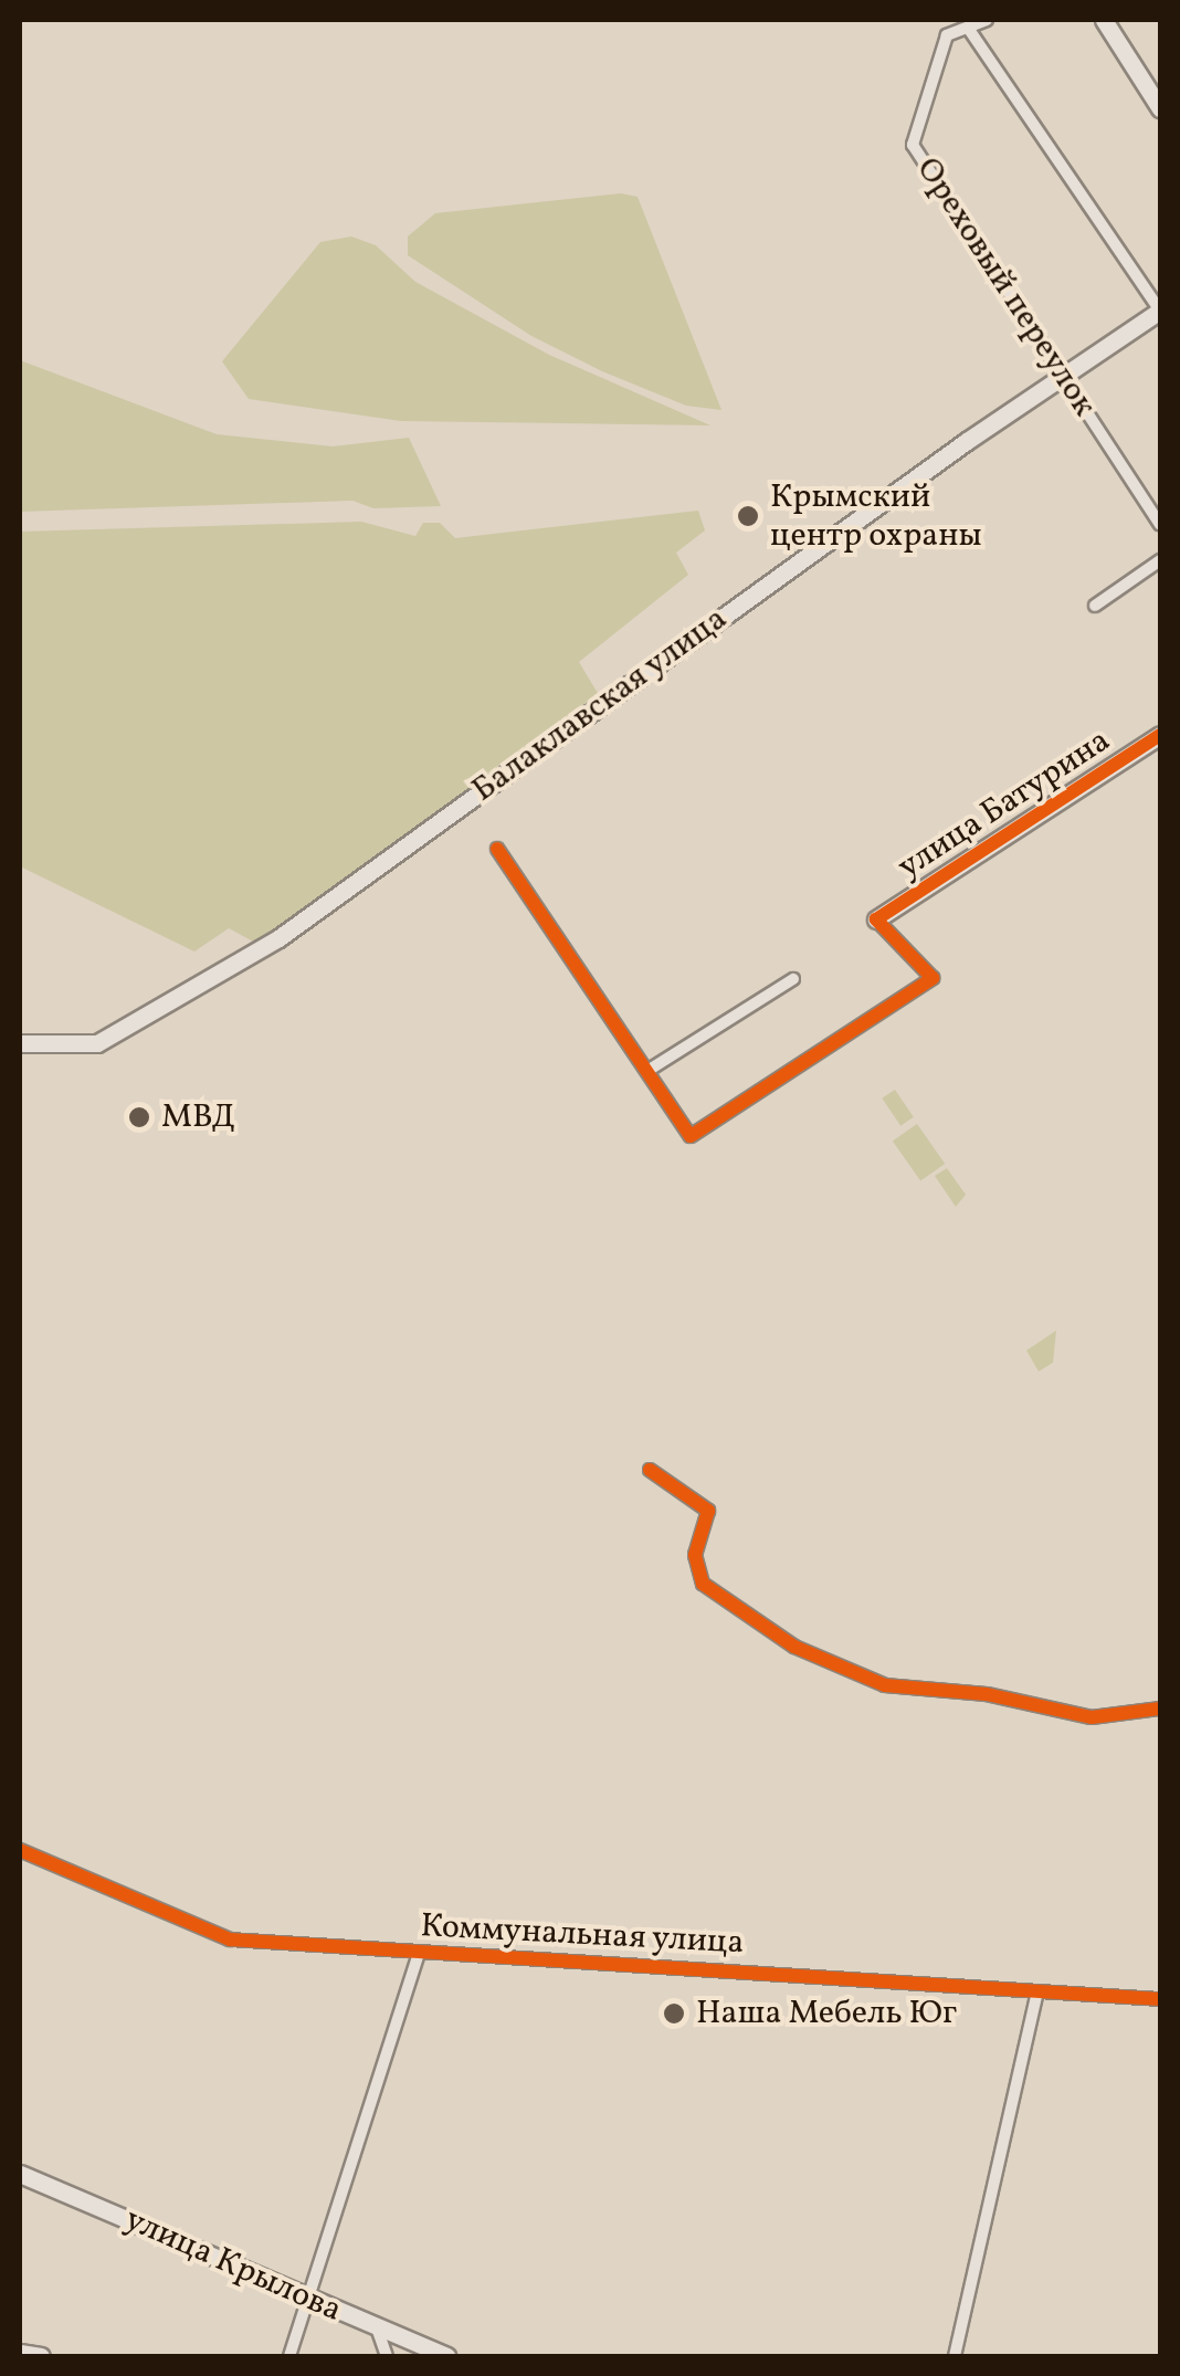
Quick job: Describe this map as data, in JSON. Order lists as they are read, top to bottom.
{
  "streets": {
    "main road": ["Балаклавская улица", "улица Батурина", "улица Крылова"],
    "street": ["Ореховый переулок", "Коммунальная улица"]
  },
  "crossings": [
    ["Ореховый переулок", "Балаклавская улица"]
  ],
  "places": ["Крымский центр охраны", "МВД", "Наша Мебель Юг"]
}
